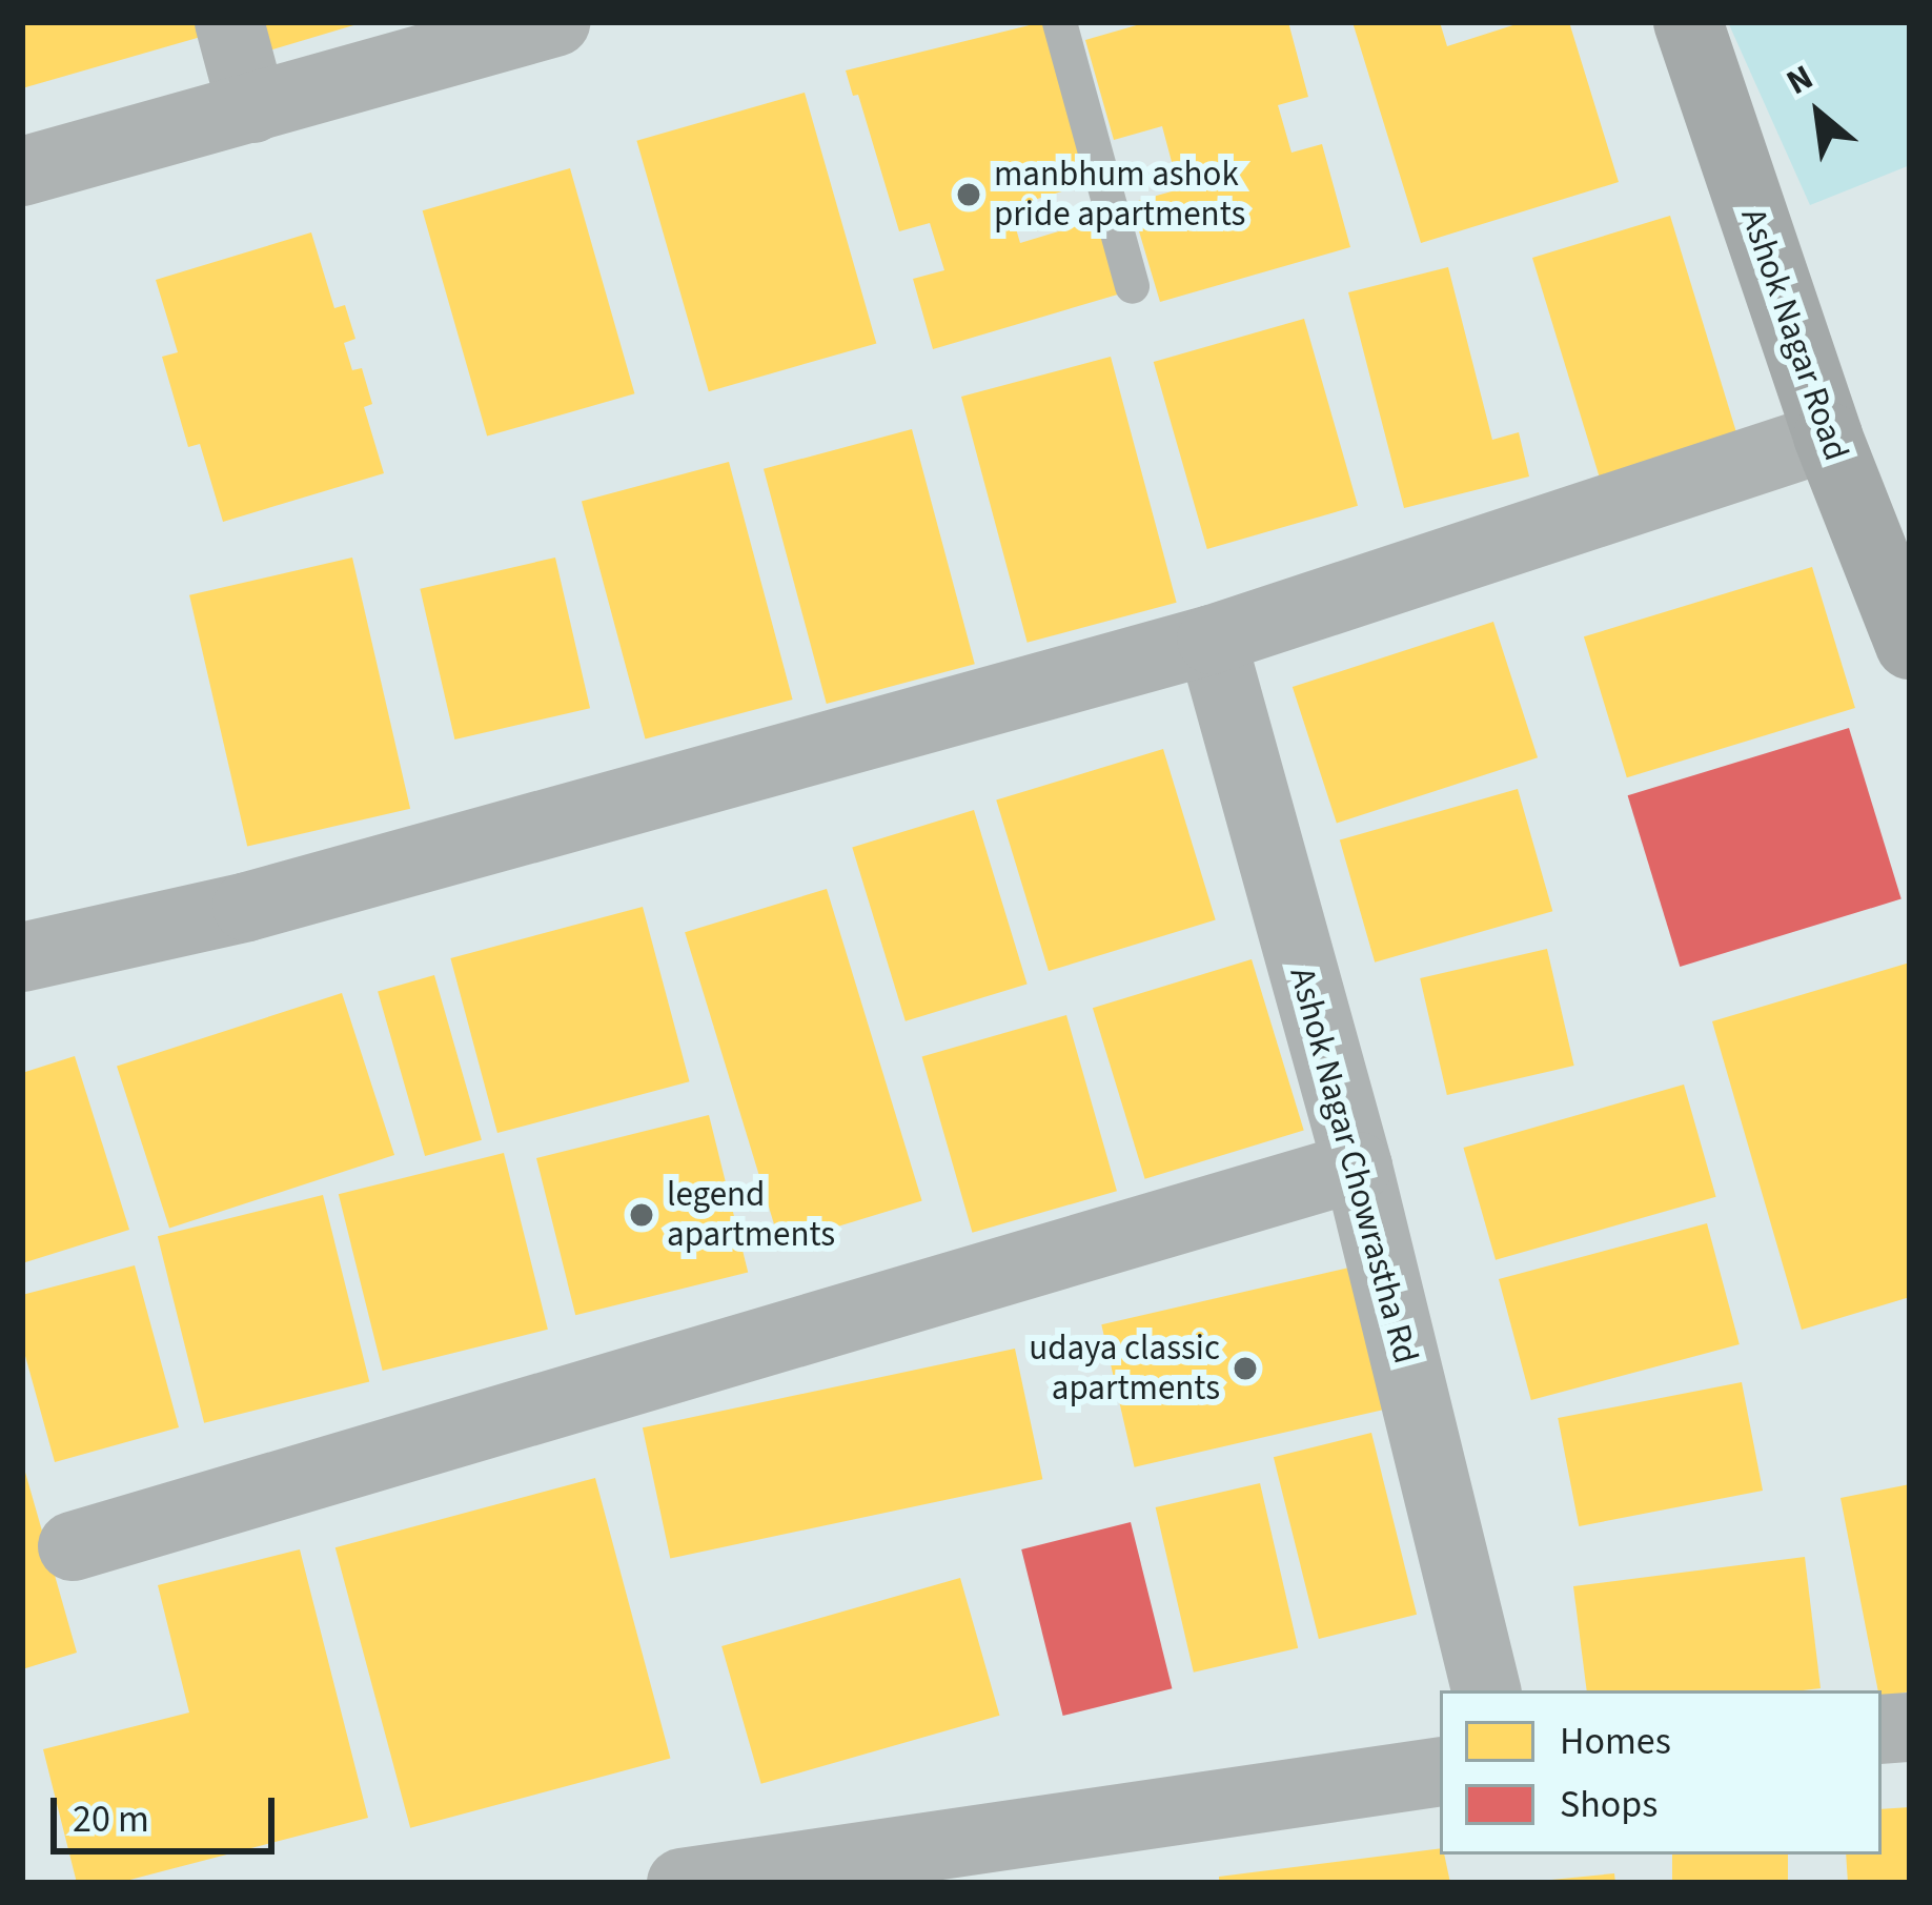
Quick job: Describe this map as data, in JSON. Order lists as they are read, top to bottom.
{
  "streets": {
    "main road": ["Ashok Nagar Road"],
    "street": ["Ashok Nagar Chowrastha Rd"]
  },
  "places": ["manbhum ashok pride apartments", "legend apartments", "udaya classic apartments"],
  "legend": ["Homes", "Shops"],
  "scale_bar": "20 m",
  "north": "top left"
}
